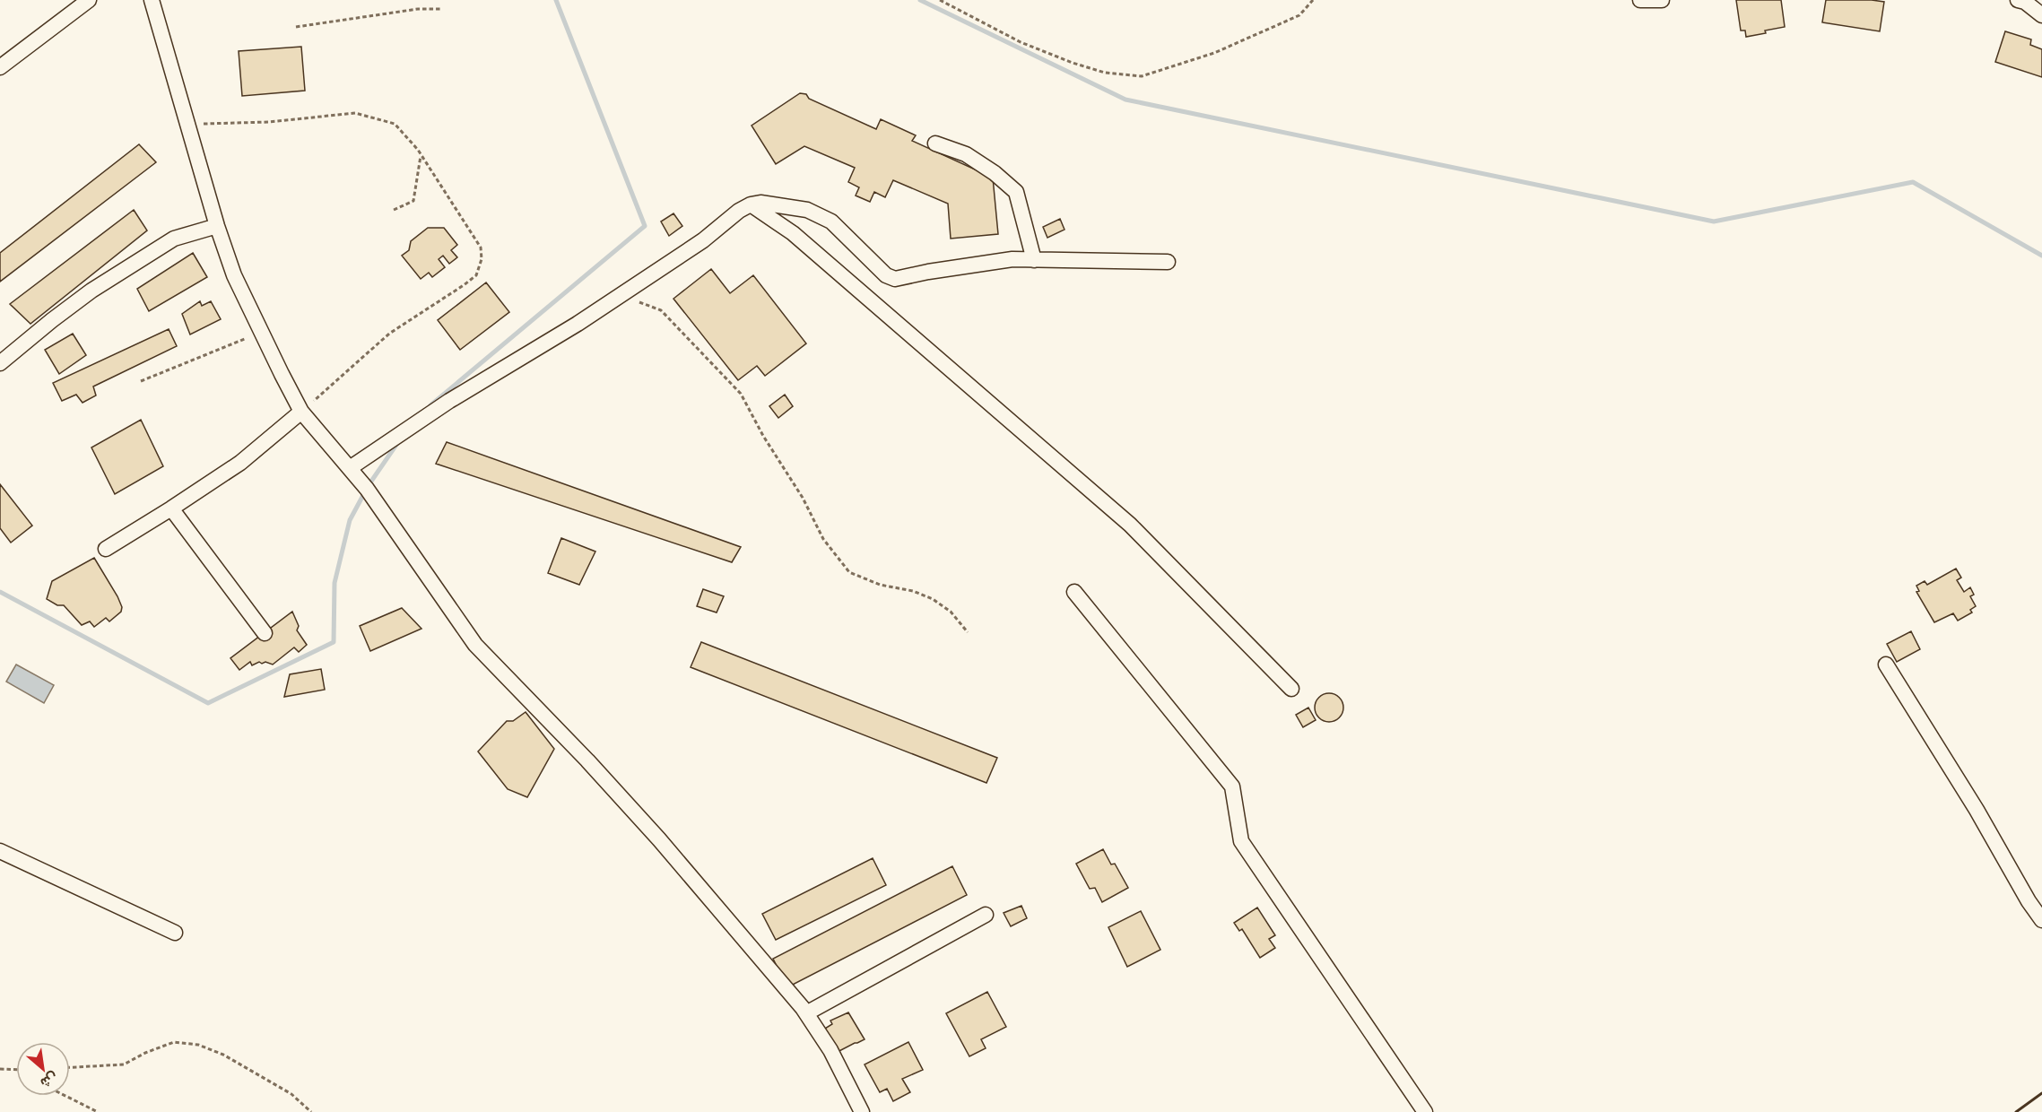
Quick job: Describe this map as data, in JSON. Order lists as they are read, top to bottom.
{
  "north": "bottom right"
}
